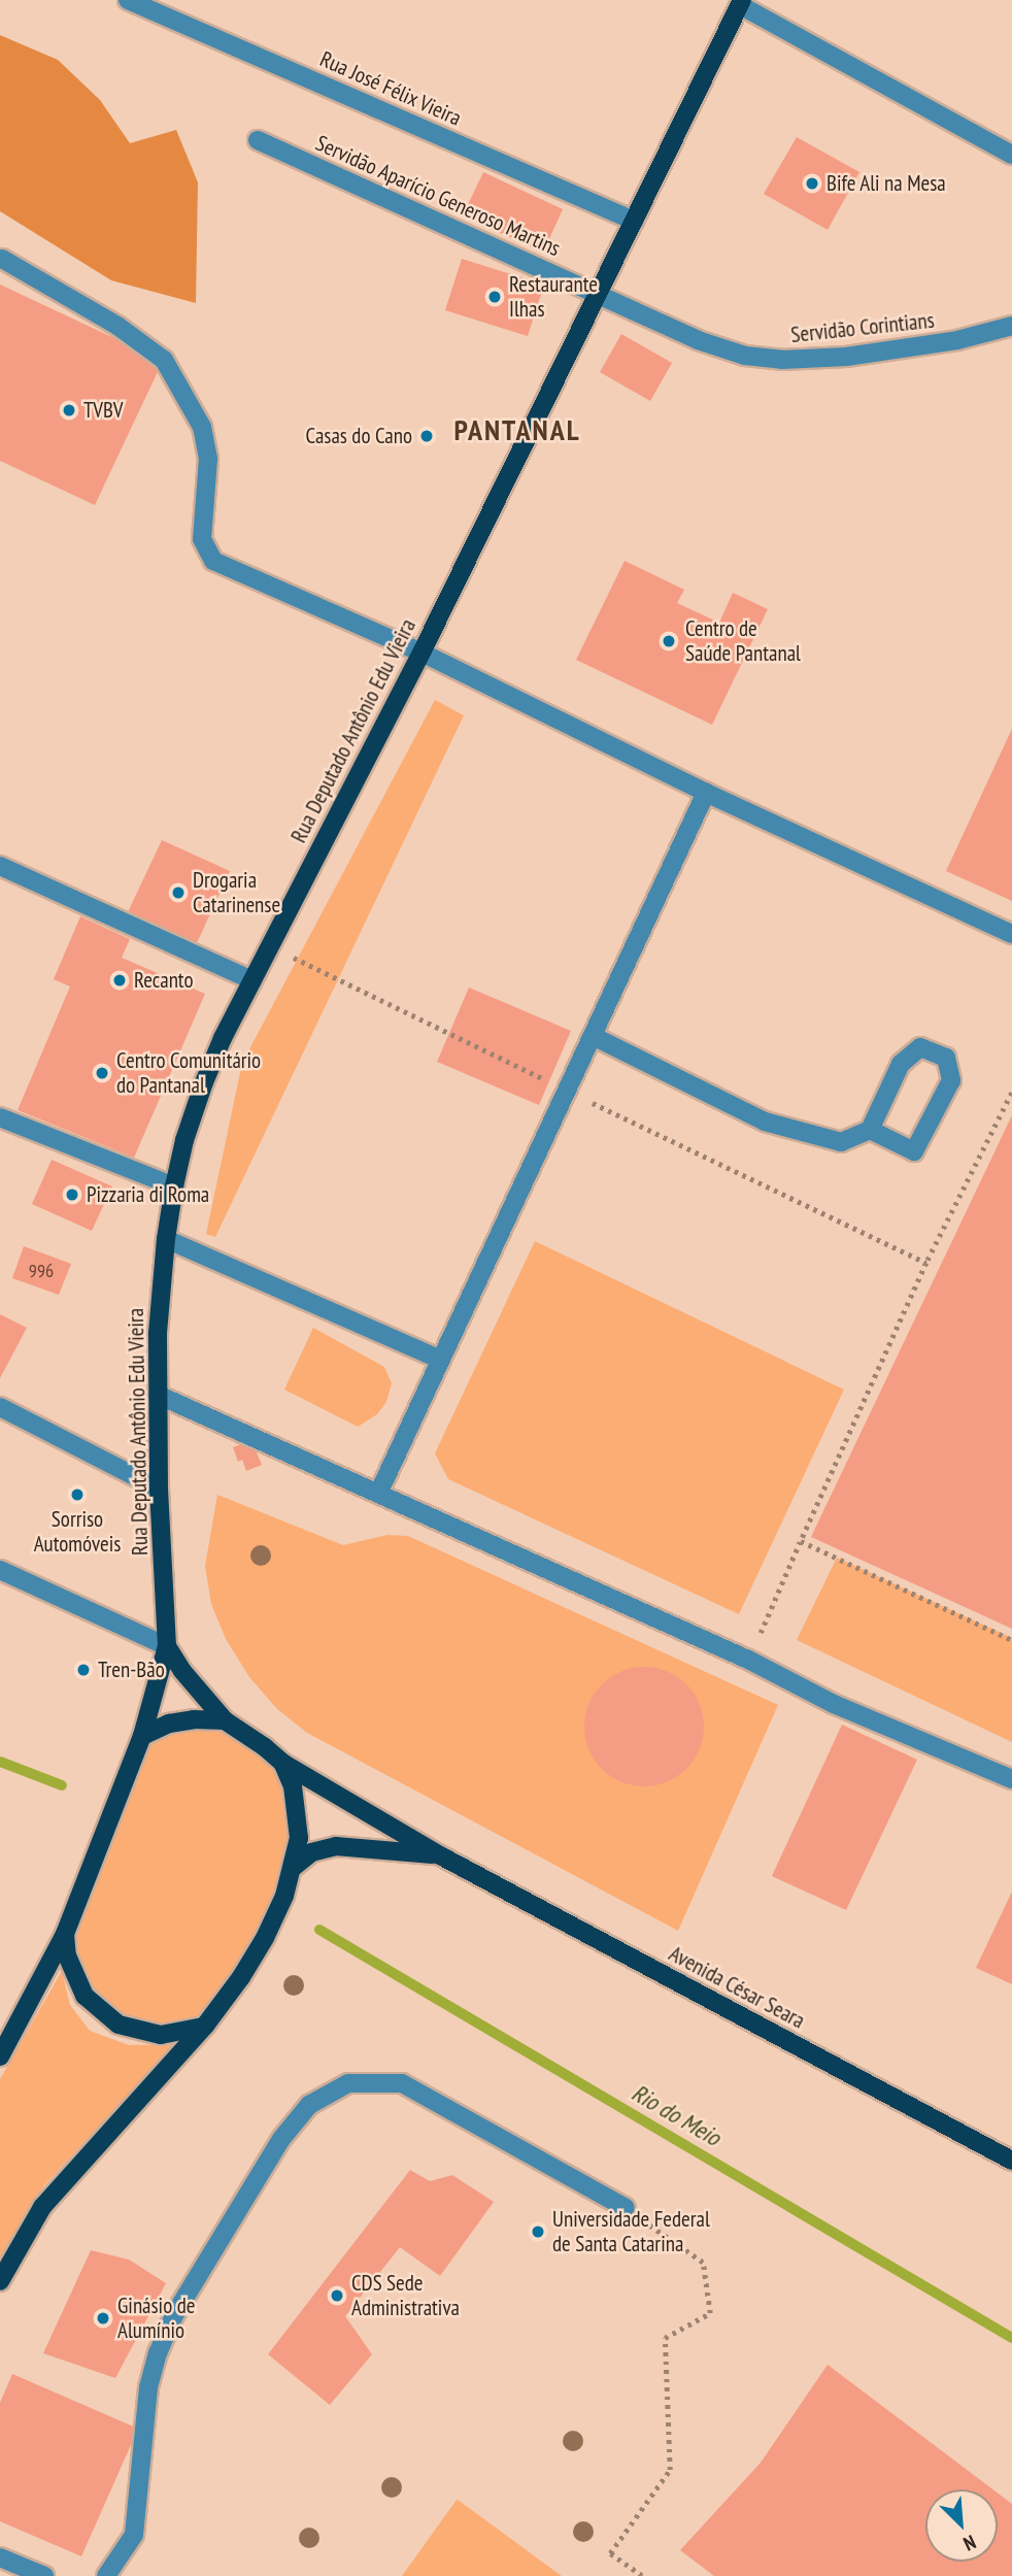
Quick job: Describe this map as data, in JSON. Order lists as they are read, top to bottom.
{
  "streets": {
    "main road": ["Rua Deputado Antônio Edu Vieira", "Avenida César Seara"],
    "street": ["Rua José Félix Vieira", "Servidão Aparício Generoso Martins", "Servidão Corintians"]
  },
  "crossings": [
    ["Rua José Félix Vieira", "Rua Deputado Antônio Edu Vieira"],
    ["Servidão Aparício Generoso Martins", "Servidão Corintians"],
    ["Servidão Aparício Generoso Martins", "Rua Deputado Antônio Edu Vieira"],
    ["Servidão Corintians", "Rua Deputado Antônio Edu Vieira"],
    ["Rua Deputado Antônio Edu Vieira", "Avenida César Seara"]
  ],
  "districts": ["PANTANAL"],
  "water": ["Rio do Meio"],
  "places": [
    "Bife Ali na Mesa",
    "Restaurante Ilhas",
    "TVBV",
    "Casas do Cano",
    "Centro de Saúde Pantanal",
    "Drogaria Catarinense",
    "Recanto",
    "Centro Comunitário do Pantanal",
    "Pizzaria di Roma",
    "Sorriso Automóveis",
    "Tren-Bão",
    "Universidade Federal de Santa Catarina",
    "CDS Sede Administrativa",
    "Ginásio de Alumínio"
  ],
  "house_numbers": ["996"],
  "north": "bottom right"
}
